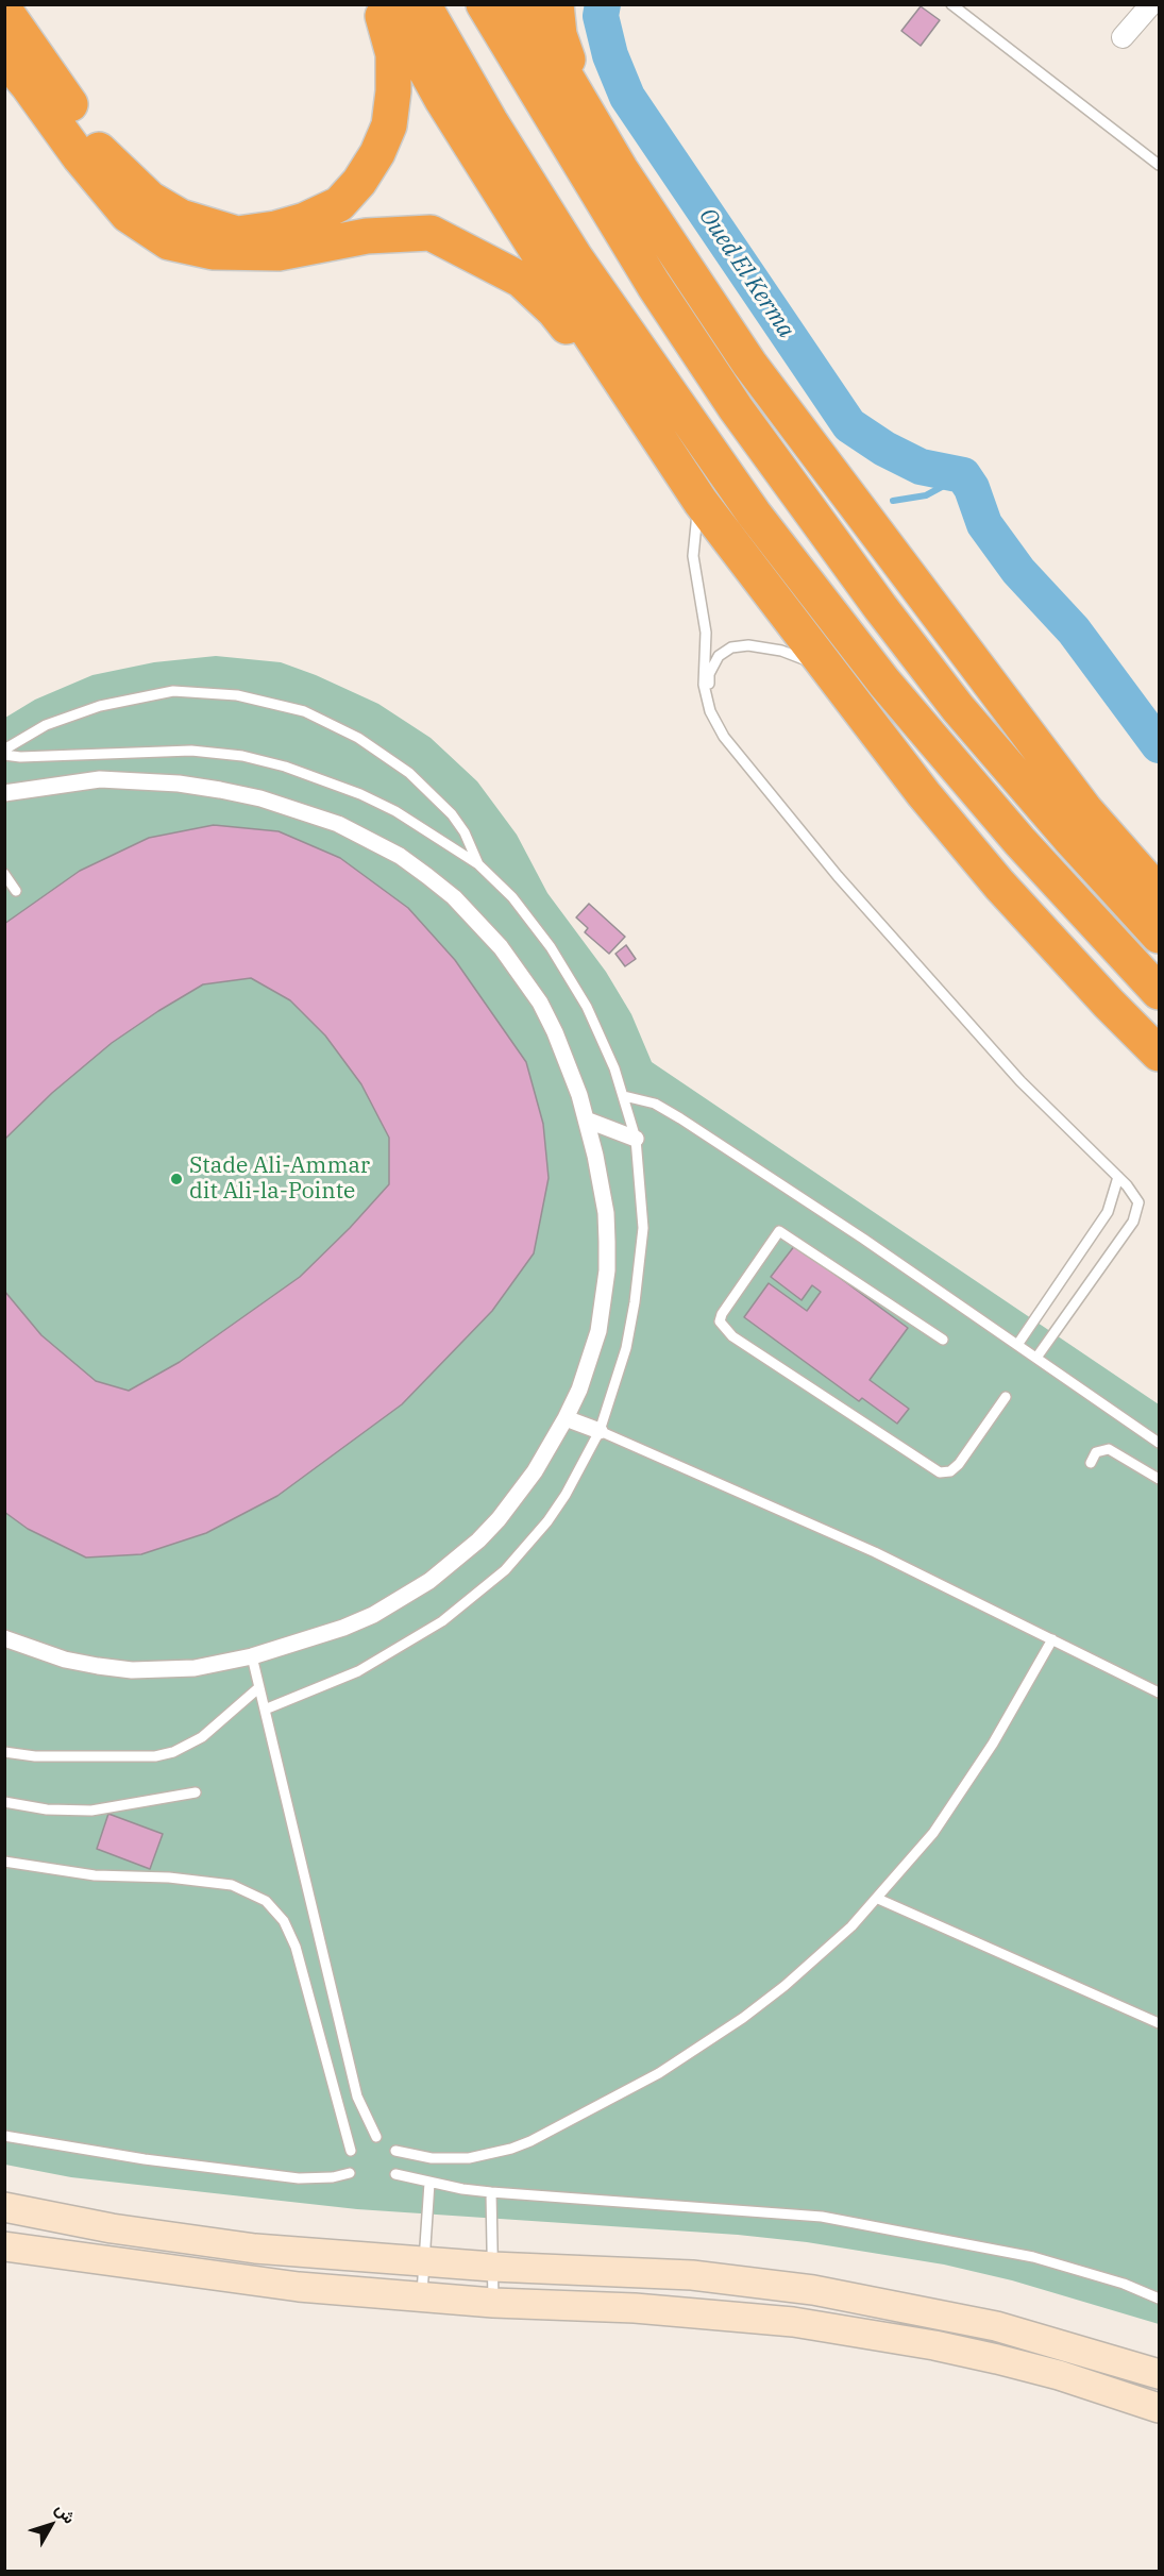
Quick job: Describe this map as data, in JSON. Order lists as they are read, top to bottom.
{
  "water": ["Oued El Kerma"],
  "places": ["Stade Ali-Ammar dit Ali-la-Pointe"],
  "north": "top right"
}
